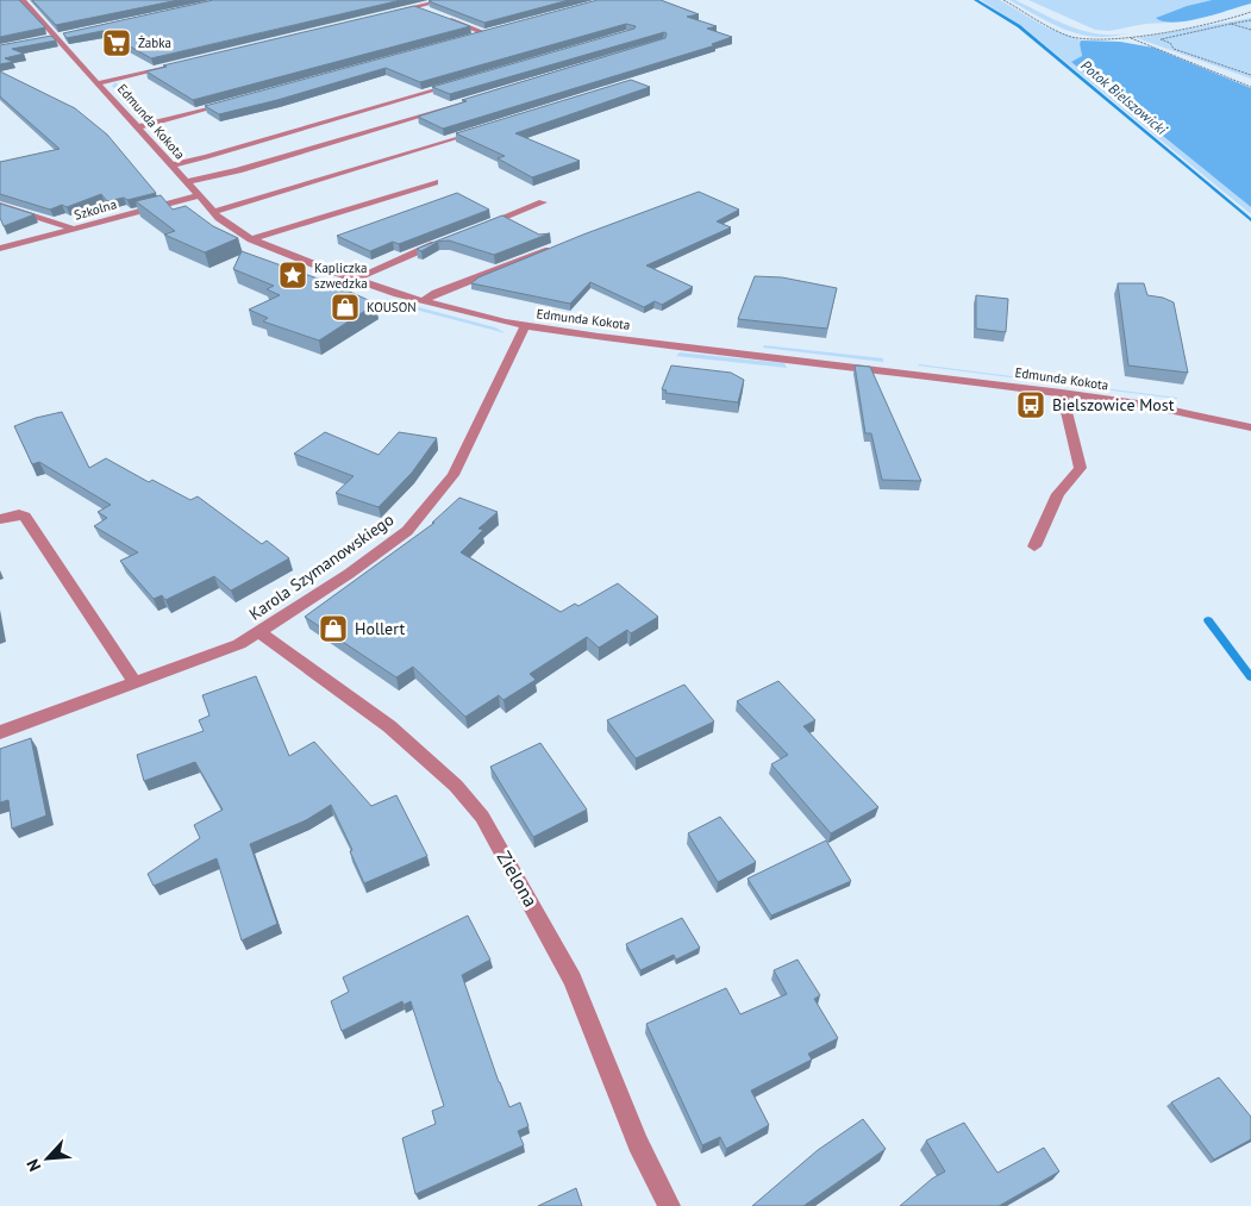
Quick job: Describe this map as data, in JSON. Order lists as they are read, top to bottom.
{
  "streets": {
    "street": [
      "Edmunda Kokota",
      "Szkolna",
      "Karola Szymanowskiego",
      "Zielona"
    ]
  },
  "crossings": [
    ["Edmunda Kokota", "Szkolna"],
    ["Edmunda Kokota", "Karola Szymanowskiego"],
    ["Karola Szymanowskiego", "Zielona"]
  ],
  "water": ["Potok Bielszowicki"],
  "places": {
    "supermarket": ["Żabka"],
    "place": ["Kapliczka szwedzka"],
    "shop": ["KOUSON", "Hollert"],
    "bus stop": ["Bielszowice Most"]
  },
  "north": "bottom left"
}
